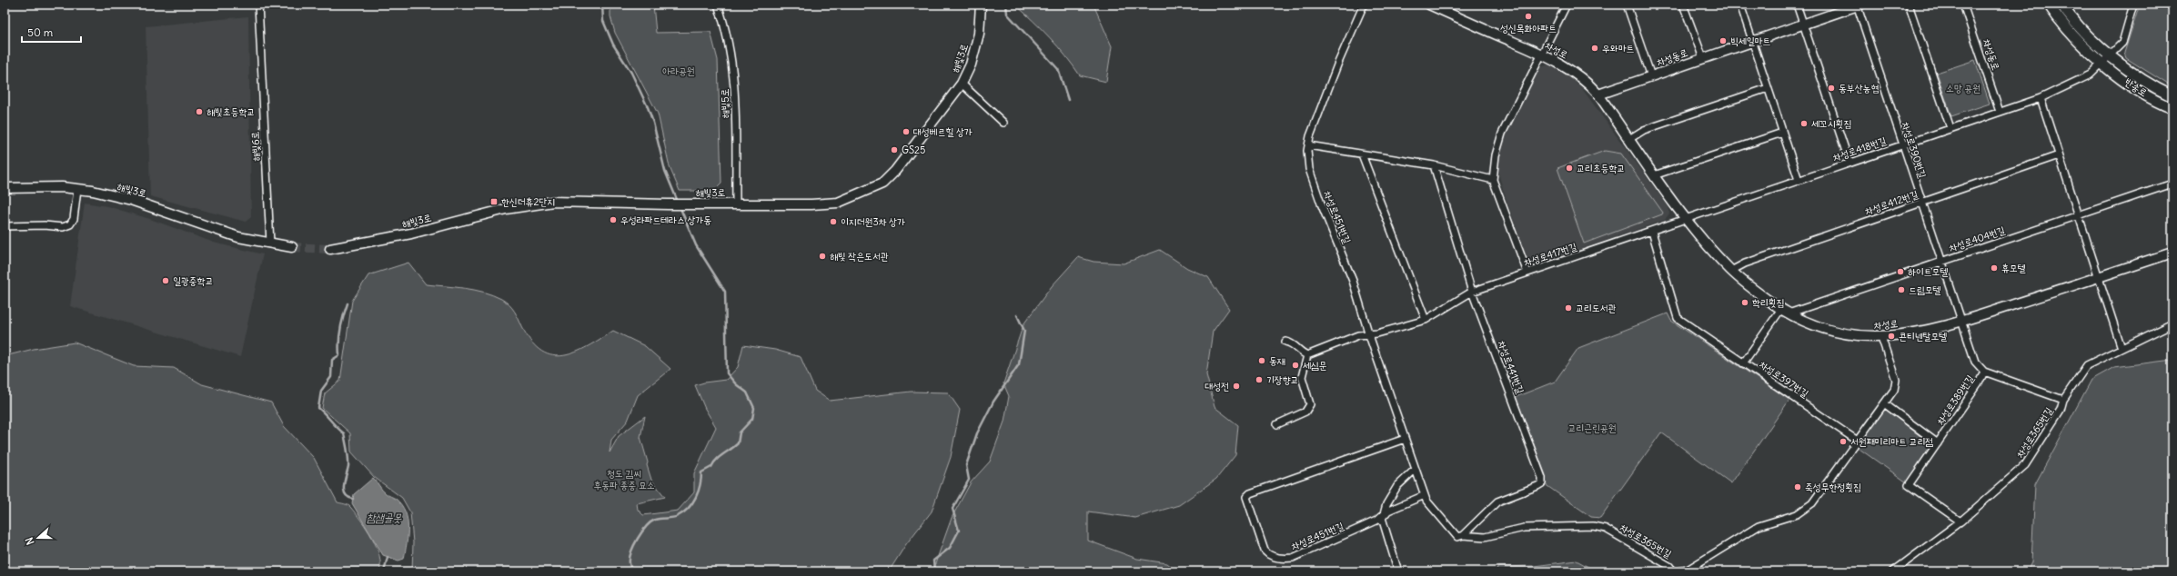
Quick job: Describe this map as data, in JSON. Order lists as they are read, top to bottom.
{
  "streets": {
    "main road": ["반송로"],
    "street": [
      "차성로",
      "차성동로",
      "해빛3로",
      "해빛5로",
      "해빛6로",
      "차성로418번길",
      "차성로390번길",
      "차성로412번길",
      "차성로451번길",
      "차성로404번길",
      "차성로417번길",
      "차성로441번길",
      "차성로397번길",
      "차성로389번길",
      "차성로365번길"
    ]
  },
  "crossings": [
    ["차성로", "차성동로"],
    ["차성로", "차성로418번길"],
    ["차성로", "차성로390번길"],
    ["차성로", "차성로412번길"],
    ["차성로", "차성로404번길"],
    ["차성로", "차성로417번길"],
    ["차성로", "차성로389번길"],
    ["차성동로", "차성로418번길"],
    ["차성동로", "차성로390번길"],
    ["해빛3로", "해빛5로"],
    ["해빛3로", "해빛6로"],
    ["반송로", "차성로418번길"],
    ["차성로418번길", "차성로390번길"],
    ["차성로418번길", "차성로417번길"],
    ["차성로390번길", "차성로412번길"],
    ["차성로390번길", "차성로404번길"],
    ["차성로390번길", "차성로389번길"],
    ["차성로451번길", "차성로417번길"],
    ["차성로451번길", "차성로441번길"],
    ["차성로451번길", "차성로365번길"],
    ["차성로417번길", "차성로441번길"],
    ["차성로417번길", "차성로397번길"],
    ["차성로389번길", "차성로365번길"]
  ],
  "water": ["참샘골못"],
  "parks": [
    "아라공원",
    "소망 공원",
    "교리근린공원",
    "청도 김씨 후동파 종중 묘소"
  ],
  "places": {
    "other": [
      "성신목화아파트",
      "빅세일마트",
      "우와마트",
      "동부산농협",
      "해빛초등학교",
      "세꼬시횟집",
      "대성베르힐 상가",
      "GS25",
      "교리초등학교",
      "우성라파드테라스 상가동",
      "이지더원3차 상가",
      "해빛 작은도서관",
      "휴모텔",
      "하이트모텔",
      "일광중학교",
      "드림모텔",
      "학리횟집",
      "교리도서관",
      "콘티넨탈모텔",
      "동재",
      "세심문",
      "기장향교",
      "대성전",
      "서원패미리마트 교리점",
      "죽성무한정횟집"
    ],
    "transit": ["한신더휴2단지"]
  },
  "scale_bar": "50 m",
  "north": "left"
}
